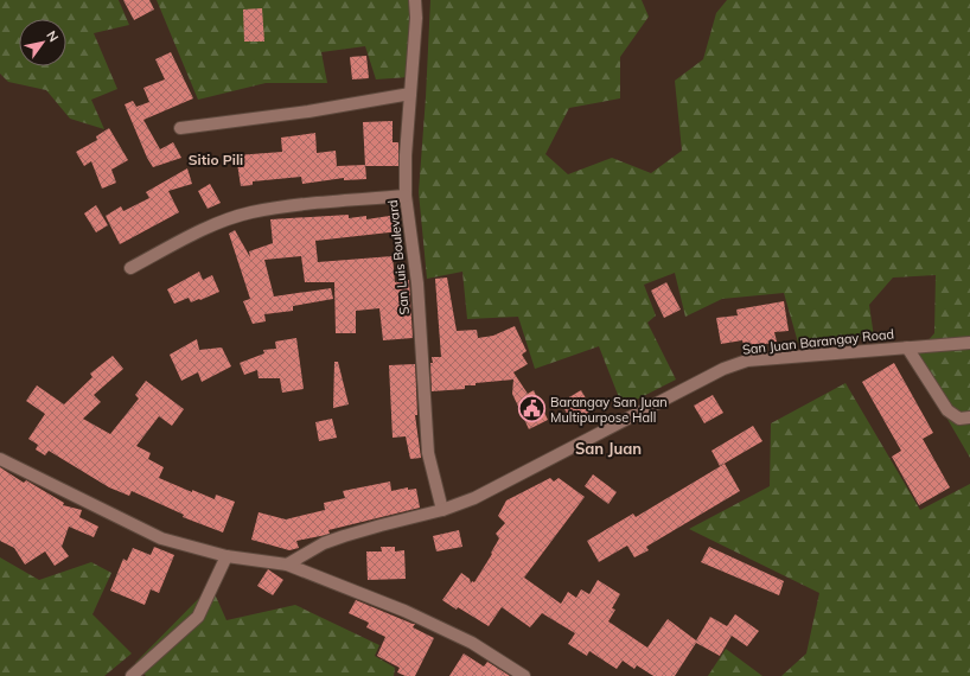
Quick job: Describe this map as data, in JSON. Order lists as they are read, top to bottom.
{
  "streets": {
    "street": ["San Luis Boulevard", "San Juan Barangay Road"]
  },
  "crossings": [
    ["San Luis Boulevard", "San Juan Barangay Road"]
  ],
  "districts": ["Sitio Pili", "San Juan"],
  "places": {
    "public building": ["Barangay San Juan Multipurpose Hall"]
  },
  "north": "top right"
}
